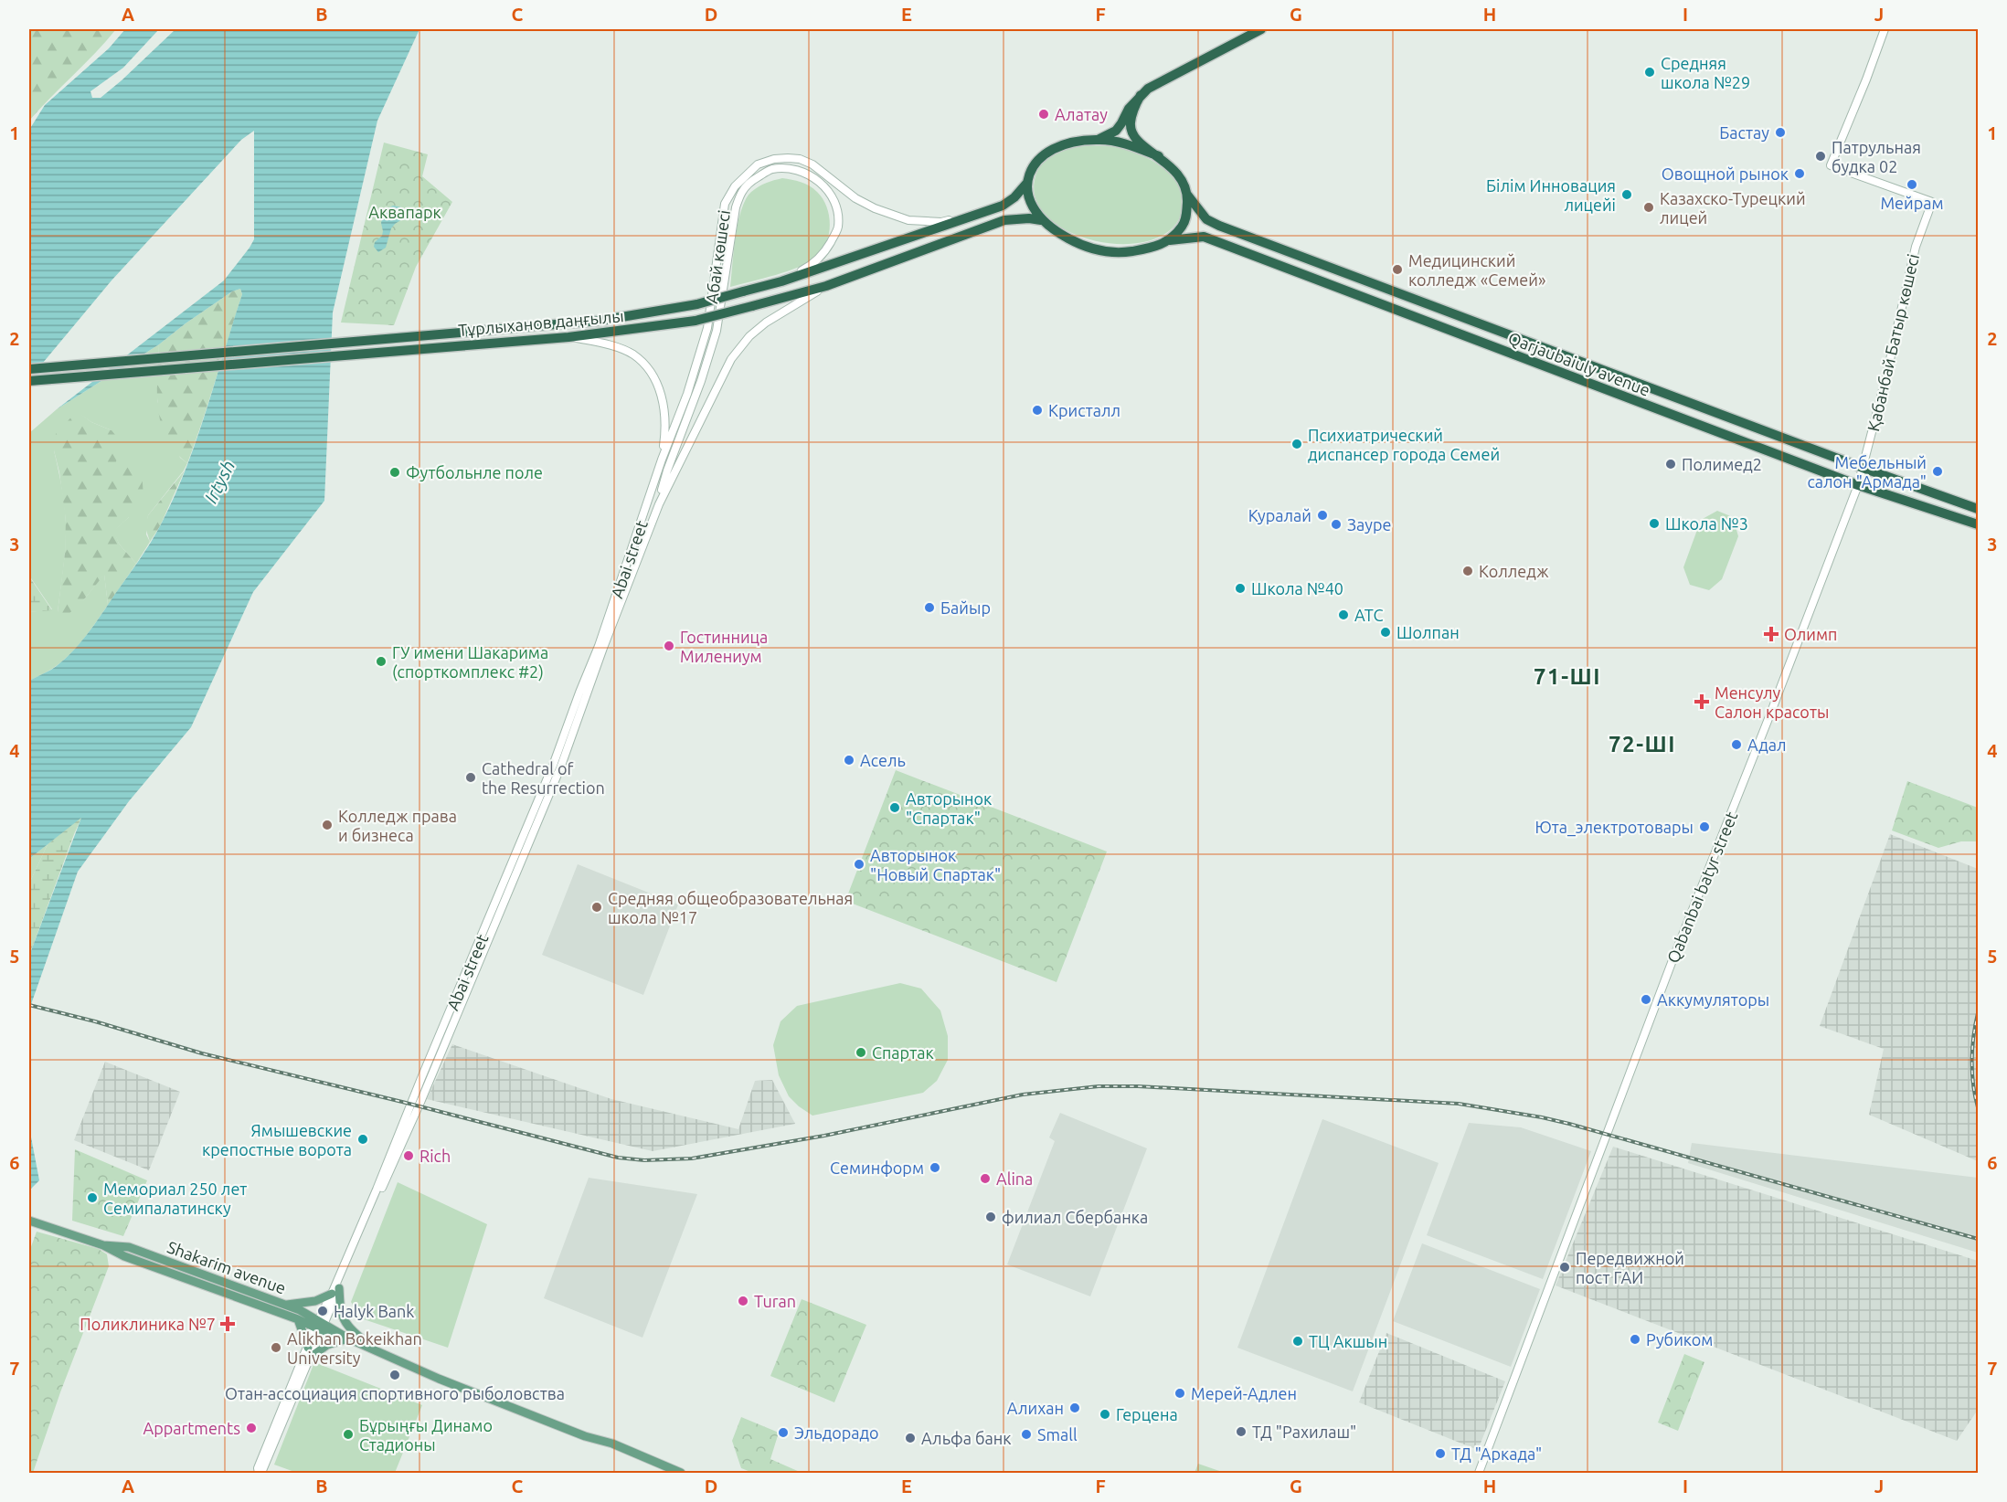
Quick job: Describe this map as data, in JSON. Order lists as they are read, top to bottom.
{
  "streets": {
    "highway": ["Тұрлыханов даңғылы", "Qarjaubaiuly avenue"],
    "main road": [
      "Абай көшесі",
      "Қабанбай Батыр көшесі",
      "Abai street",
      "Qabanbai batyr street",
      "Shakarim avenue"
    ]
  },
  "crossings": [
    ["Абай көшесі", "Тұрлыханов даңғылы"],
    ["Абай көшесі", "Abai street"],
    ["Тұрлыханов даңғылы", "Qarjaubaiuly avenue"],
    ["Қабанбай Батыр көшесі", "Qarjaubaiuly avenue"],
    ["Қабанбай Батыр көшесі", "Qabanbai batyr street"],
    ["Qarjaubaiuly avenue", "Qabanbai batyr street"],
    ["Abai street", "Shakarim avenue"]
  ],
  "districts": ["71-ШІ", "72-ШІ"],
  "water": ["Irtysh"],
  "parks": ["Аквапарк"],
  "places": {
    "other": [
      "Средняя школа №29",
      "Алатау",
      "Бастау",
      "Патрульная будка 02",
      "Овощной рынок",
      "Мейрам",
      "Білім Инновация лицейі",
      "Казахско-Турецкий лицей",
      "Медицинский колледж «Семей»",
      "Кристалл",
      "Психиатрический диспансер города Семей",
      "Полимед2",
      "Мебельный салон \"Армада\"",
      "Футбольнле поле",
      "Куралай",
      "Школа №3",
      "Зауре",
      "Колледж",
      "Школа №40",
      "Байыр",
      "АТС",
      "Шолпан",
      "Гостинница Милениум",
      "ГУ имени Шакарима (спорткомплекс #2)",
      "Адал",
      "Асель",
      "Cathedral of the Resurrection",
      "Авторынок \"Спартак\"",
      "Колледж права и бизнеса",
      "Юта_электротовары",
      "Авторынок \"Новый Спартак\"",
      "Средняя общеобразовательная школа №17",
      "Аккумуляторы",
      "Спартак",
      "Ямышевские крепостные ворота",
      "Rich",
      "Семинформ",
      "Alina",
      "Мемориал 250 лет Семипалатинску",
      "филиал Сбербанка",
      "Передвижной пост ГАИ",
      "Turan",
      "Halyk Bank",
      "Рубиком",
      "ТЦ Акшын",
      "Alikhan Bokeikhan University",
      "Отан-ассоциация спортивного рыболовства",
      "Мерей-Адлен",
      "Алихан",
      "Герцена",
      "Appartments",
      "ТД \"Рахилаш\"",
      "Эльдорадо",
      "Бұрыңғы Динамо Стадионы",
      "Small",
      "Альфа банк",
      "ТД \"Аркада\""
    ],
    "health": ["Олимп", "Менсулу Салон красоты", "Поликлиника №7"]
  },
  "grid": {
    "columns": [
      "A",
      "B",
      "C",
      "D",
      "E",
      "F",
      "G",
      "H",
      "I",
      "J"
    ],
    "rows": [
      "1",
      "2",
      "3",
      "4",
      "5",
      "6",
      "7"
    ]
  }
}
